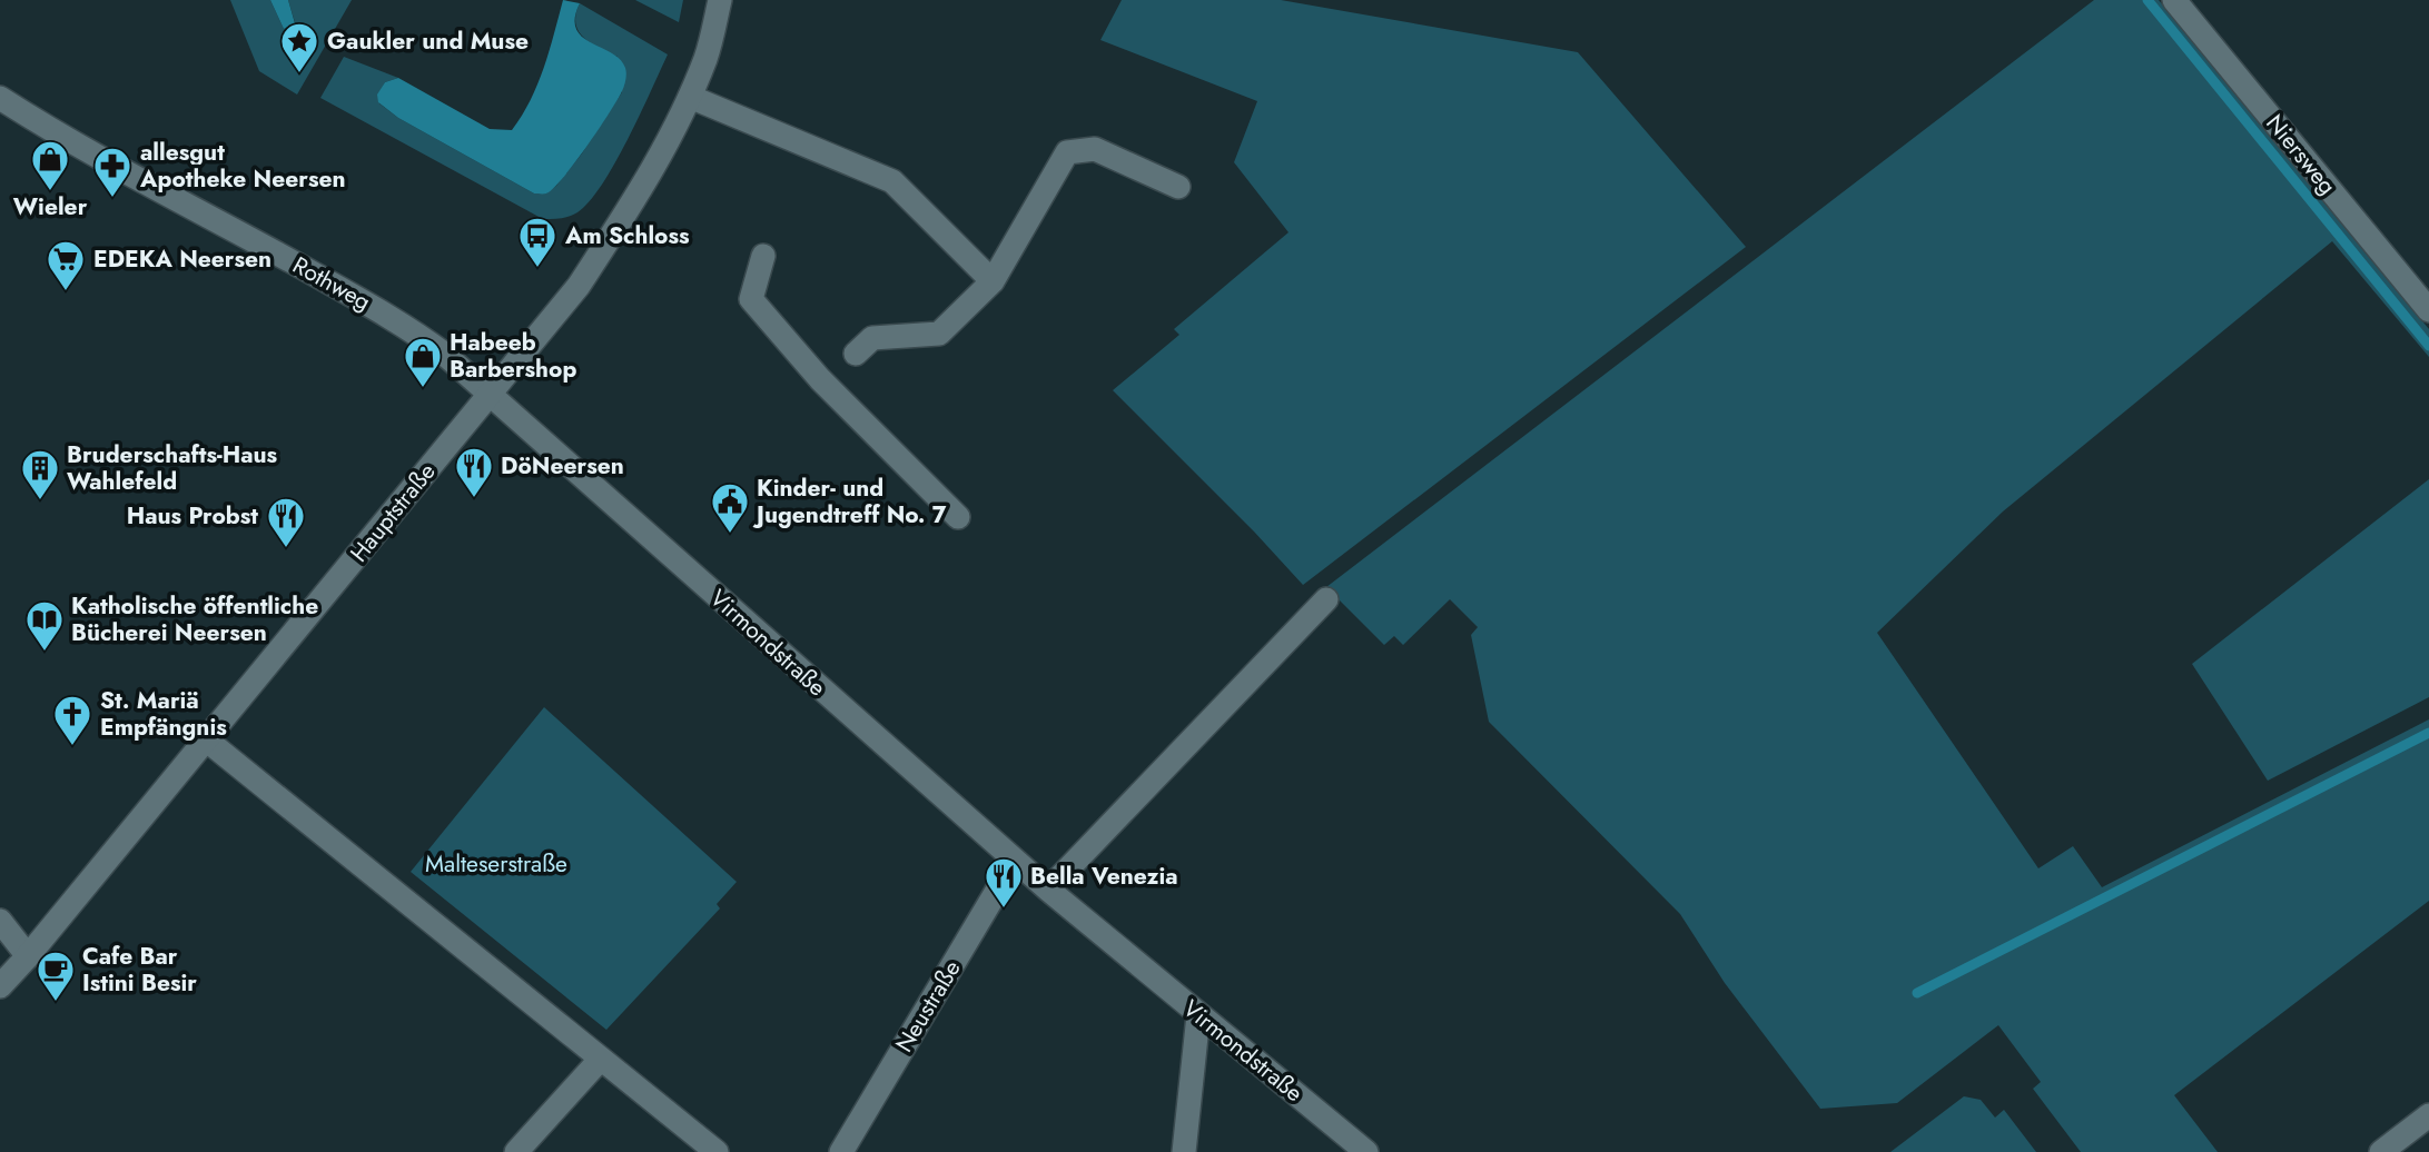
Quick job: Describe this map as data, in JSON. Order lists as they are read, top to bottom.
{
  "streets": {
    "street": [
      "Niersweg",
      "Rothweg",
      "Hauptstraße",
      "Virmondstraße",
      "Neustraße"
    ]
  },
  "crossings": [
    ["Rothweg", "Hauptstraße"],
    ["Rothweg", "Virmondstraße"],
    ["Hauptstraße", "Virmondstraße"],
    ["Virmondstraße", "Neustraße"]
  ],
  "parks": ["Malteserstraße"],
  "places": {
    "place": ["Gaukler und Muse"],
    "shop": ["Wieler", "Habeeb Barbershop"],
    "pharmacy": ["allesgut Apotheke Neersen"],
    "bus stop": ["Am Schloss"],
    "supermarket": ["EDEKA Neersen"],
    "restaurant": ["DöNeersen", "Haus Probst", "Bella Venezia"],
    "building": ["Bruderschafts-Haus Wahlefeld"],
    "public building": ["Kinder- und Jugendtreff No. 7"],
    "library": ["Katholische öffentliche Bücherei Neersen"],
    "church": ["St. Mariä Empfängnis"],
    "cafe": ["Cafe Bar Istini Besir"]
  }
}
